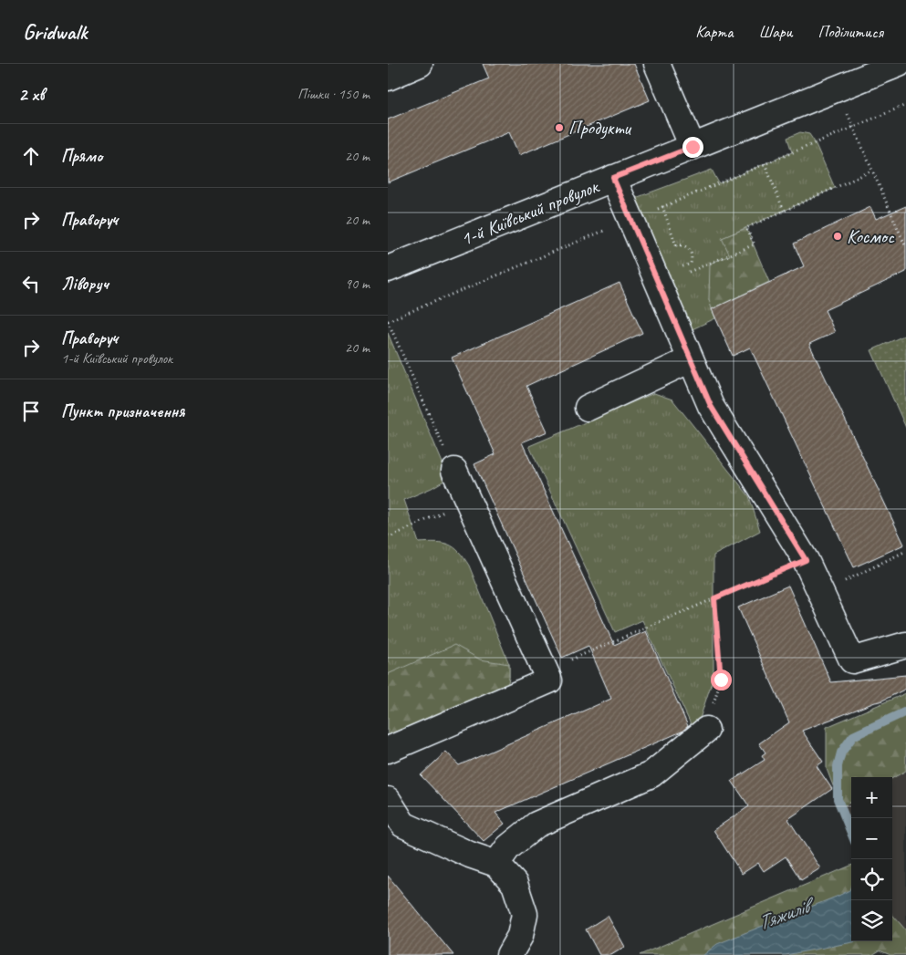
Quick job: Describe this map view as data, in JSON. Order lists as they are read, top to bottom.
{
  "streets": {
    "street": ["1-й Київський провулок"]
  },
  "water": ["Тяжилів"],
  "places": ["Продукти", "Космос"],
  "page": {
    "header": "Gridwalk",
    "nav": ["Карта", "Шари", "Поділитися"],
    "heading": ["2 хв", "Пішки · 150 m"],
    "list": [
      ["Прямо", "20 m"],
      ["Праворуч", "20 m"],
      ["Ліворуч", "90 m"],
      ["Праворуч", "1-й Київський провулок", "20 m"],
      "Пункт призначення"
    ],
    "map_buttons": ["+", "−"]
  }
}
